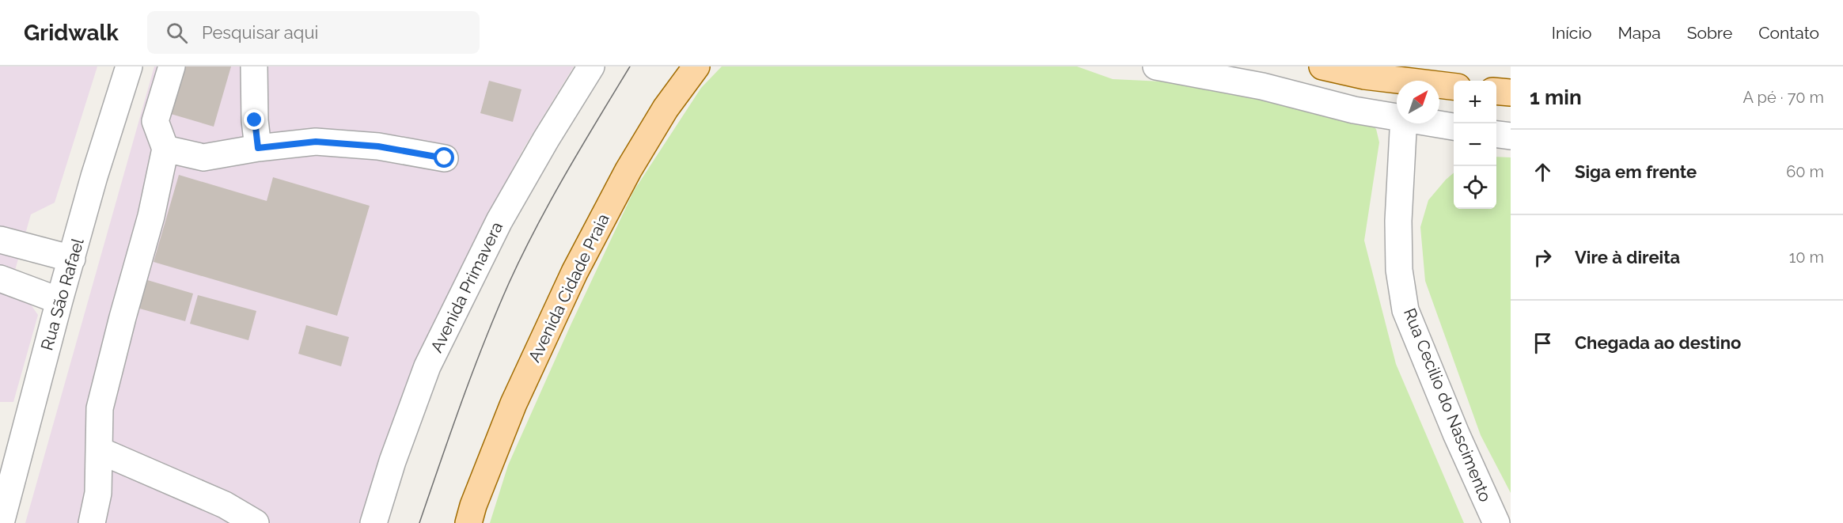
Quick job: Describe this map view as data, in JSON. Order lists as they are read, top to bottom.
{
  "streets": {
    "main road": ["Avenida Cidade Praia"],
    "street": ["Avenida Primavera", "Rua São Rafael", "Rua Cecilio do Nascimento"]
  },
  "north": "top right",
  "page": {
    "header": "Gridwalk",
    "search": "Pesquisar aqui",
    "nav": [
      "Início",
      "Mapa",
      "Sobre",
      "Contato"
    ],
    "heading": ["1 min", "A pé · 70 m"],
    "map_buttons": ["+", "−"],
    "list": [
      ["Siga em frente", "60 m"],
      ["Vire à direita", "10 m"],
      "Chegada ao destino"
    ]
  }
}
